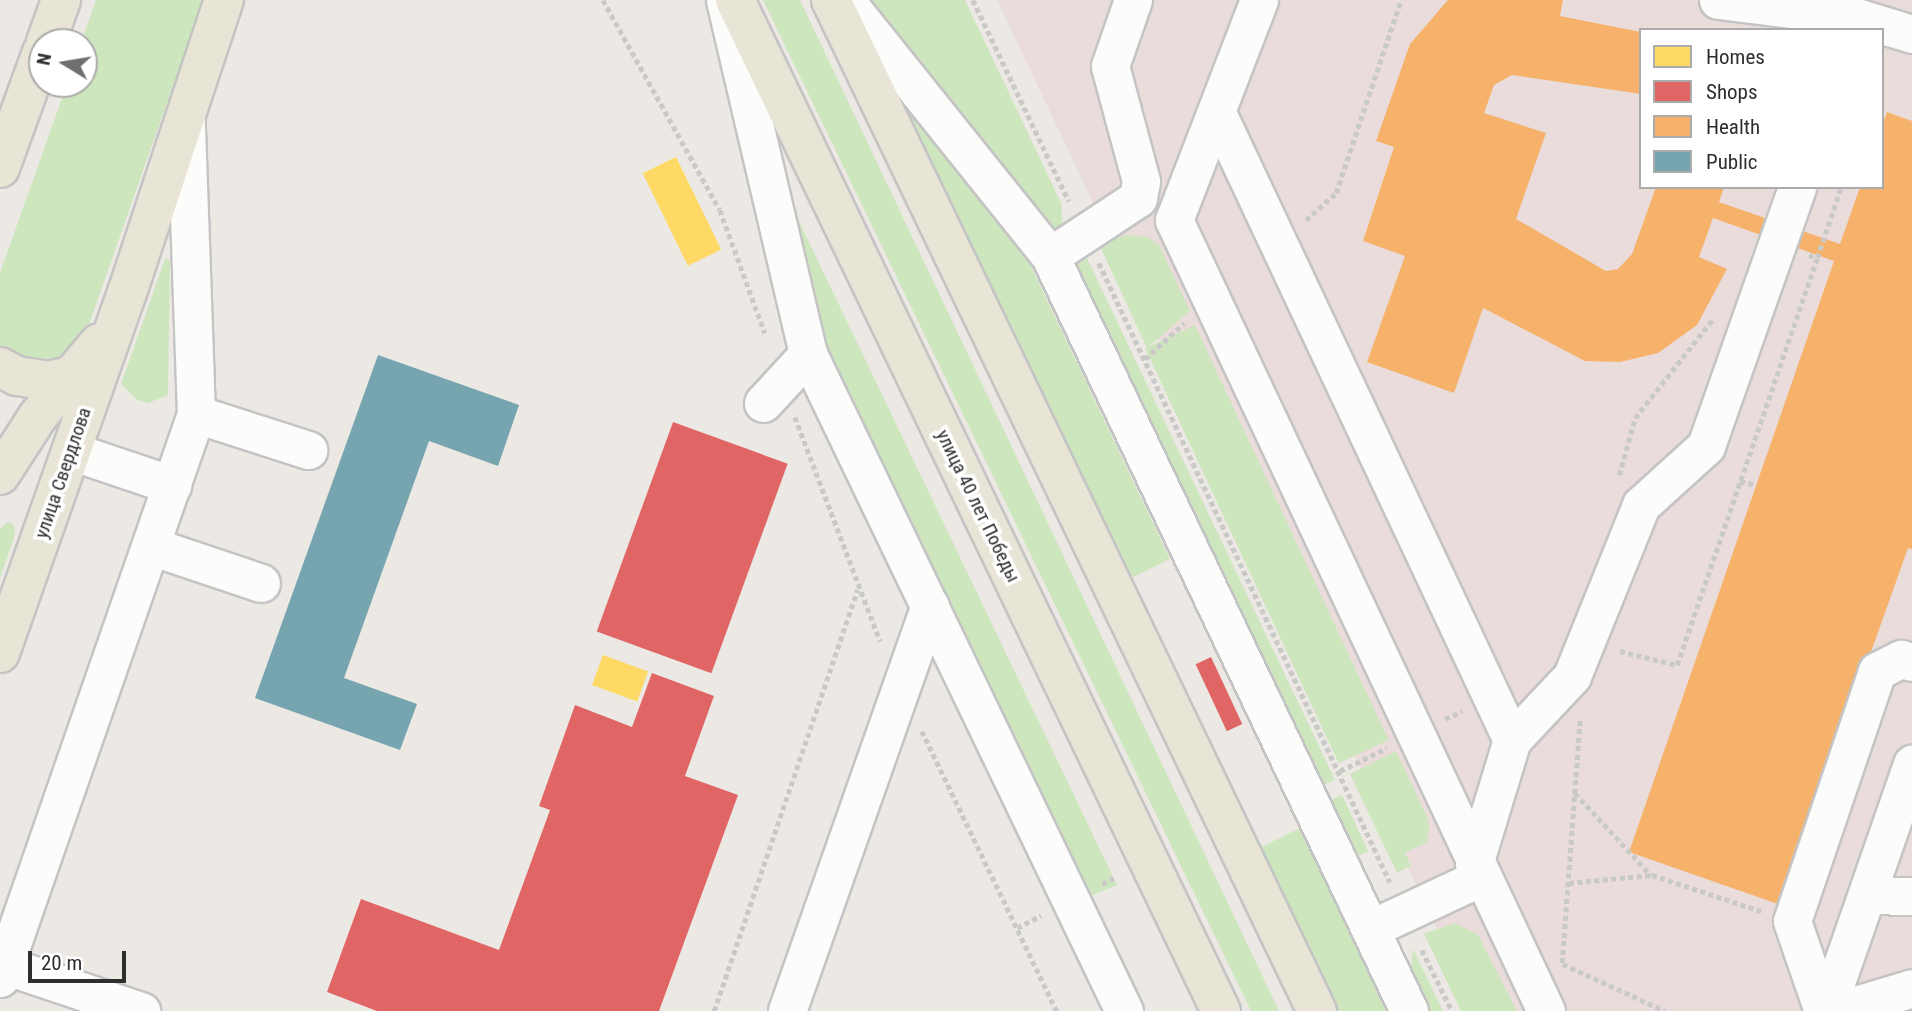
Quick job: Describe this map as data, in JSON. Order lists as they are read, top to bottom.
{
  "streets": {
    "main road": ["улица Свердлова", "улица 40 лет Победы"]
  },
  "legend": [
    "Homes",
    "Shops",
    "Health",
    "Public"
  ],
  "scale_bar": "20 m",
  "north": "left"
}
